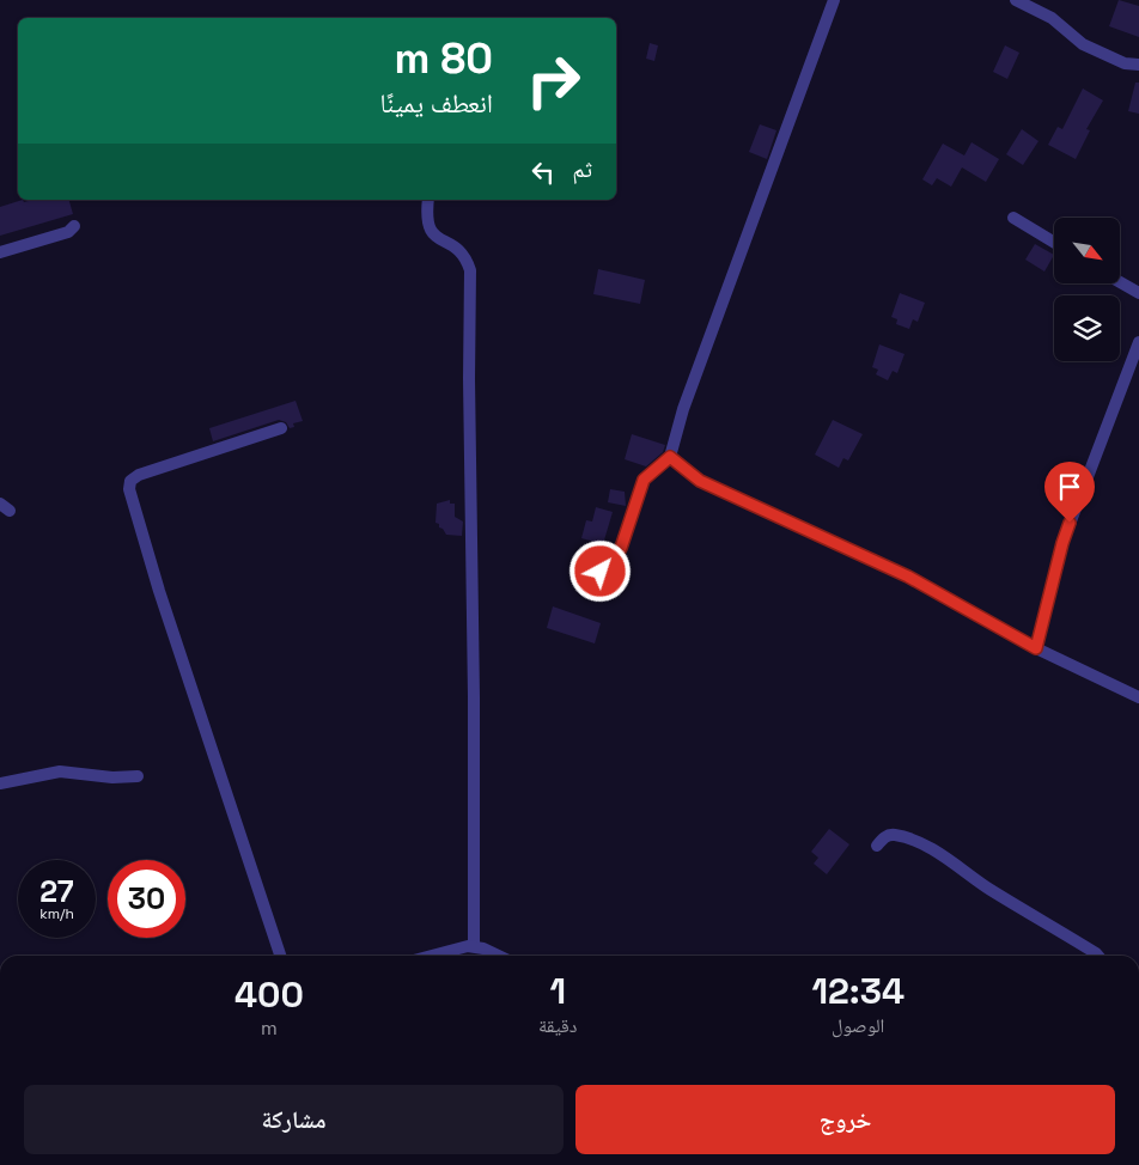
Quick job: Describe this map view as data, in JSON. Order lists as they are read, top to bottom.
{
  "north": "bottom right",
  "page": {
    "turn": ["80 m", "انعطف يمينًا"],
    "then": "ثم",
    "speed": "27 km/h",
    "limit": "30",
    "eta": [
      "12:34",
      "الوصول",
      "1",
      "دقيقة",
      "400",
      "m"
    ],
    "buttons": ["خروج", "مشاركة"]
  }
}
